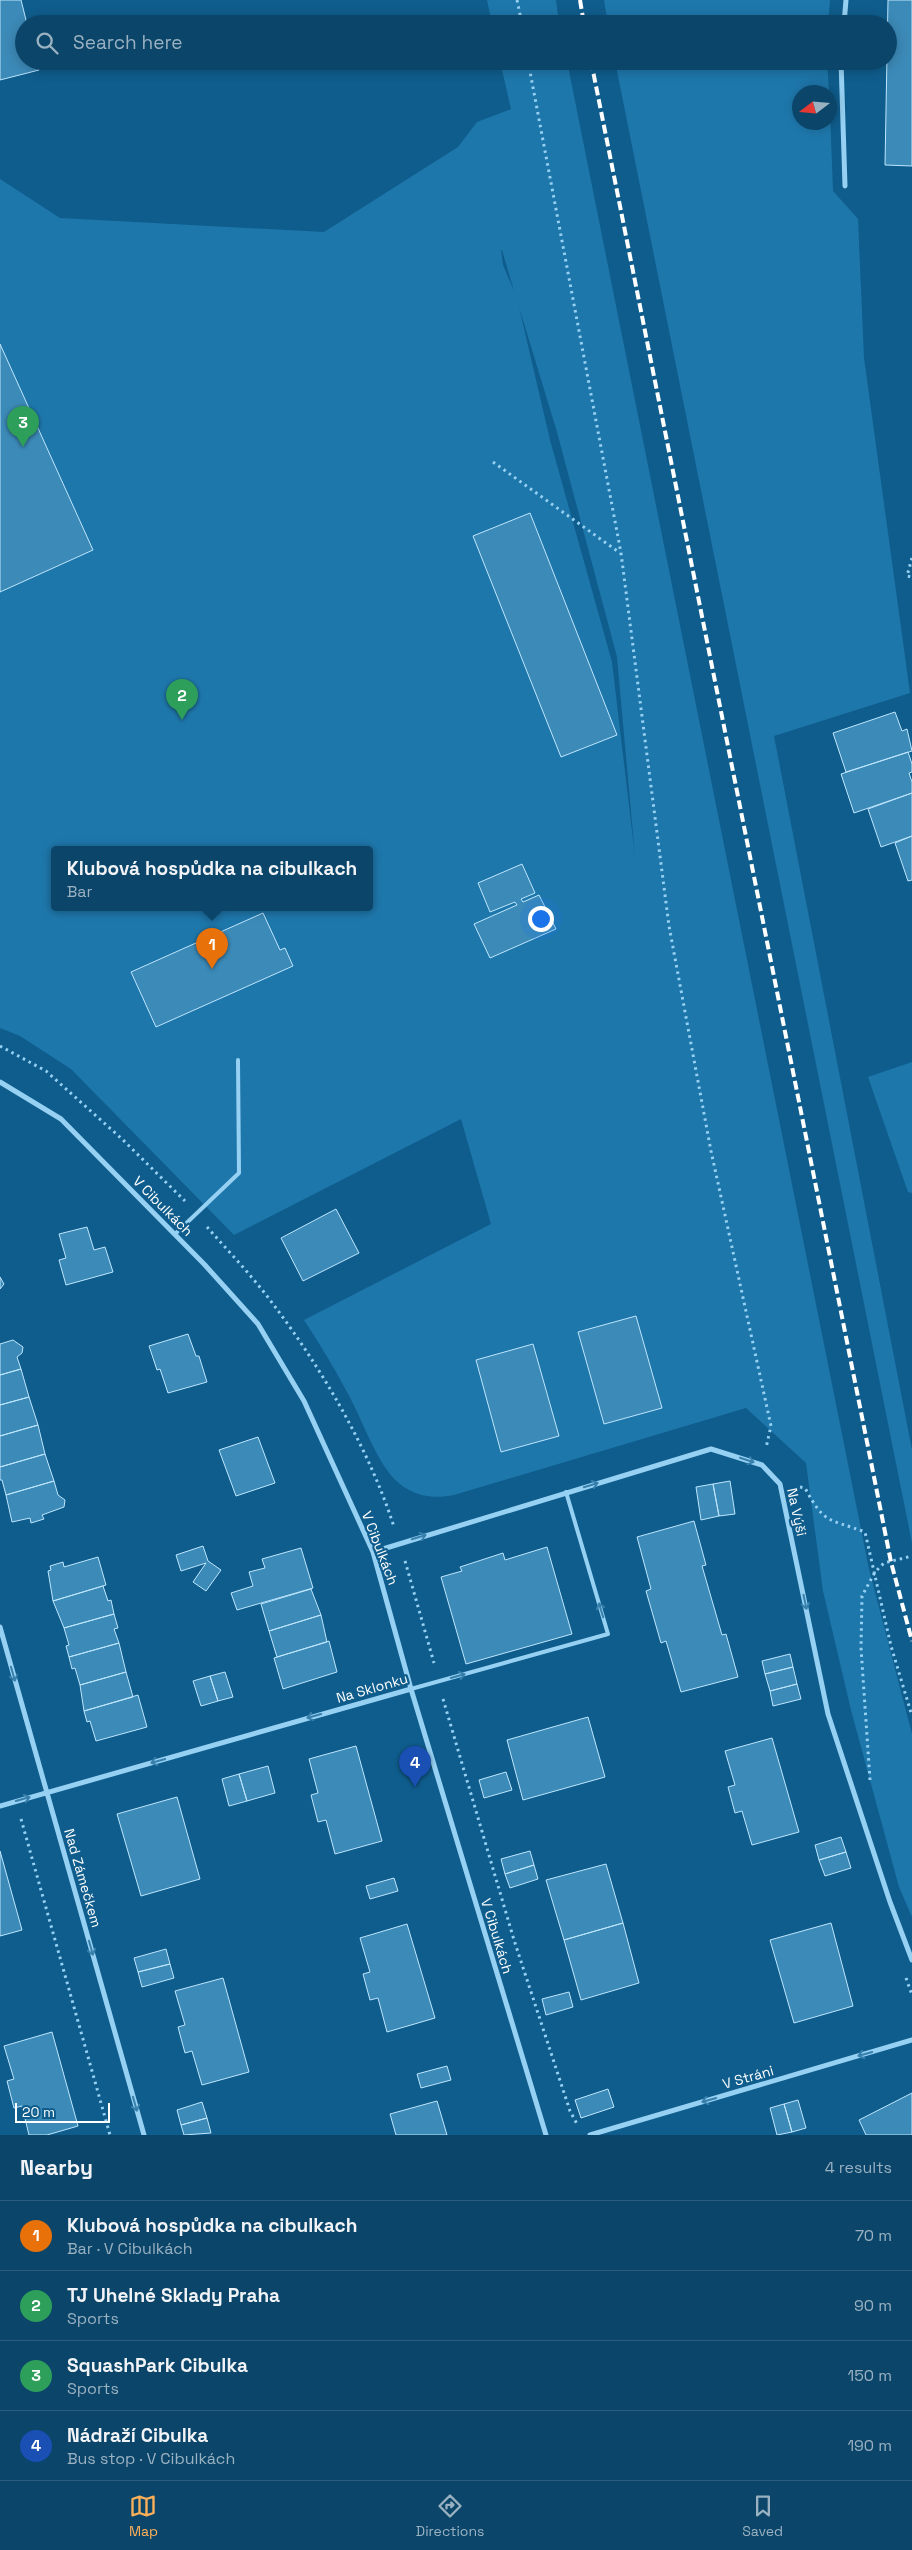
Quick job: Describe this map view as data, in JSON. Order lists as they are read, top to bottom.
{
  "streets": {
    "street": [
      "V Cibulkách",
      "Na Výši",
      "Na Sklonku",
      "Nad Zámečkem",
      "V Stráni"
    ]
  },
  "crossings": [
    ["V Cibulkách", "Na Výši"],
    ["V Cibulkách", "Na Sklonku"],
    ["Na Výši", "Na Sklonku"],
    ["Na Sklonku", "Nad Zámečkem"]
  ],
  "one_way": ["Nad Zámečkem", "V Stráni"],
  "scale_bar": "20 m",
  "north": "left",
  "page": {
    "search": "Search here",
    "pins": [
      "3",
      "2",
      "1",
      "4"
    ],
    "popup": ["Klubová hospůdka na cibulkach", "Bar"],
    "scale": "20 m",
    "heading": ["Nearby", "4 results"],
    "list": [
      {
        "mark": "1",
        "name": "Klubová hospůdka na cibulkach",
        "note": "Bar · V Cibulkách",
        "value": "70 m"
      },
      {
        "mark": "2",
        "name": "TJ Uhelné Sklady Praha",
        "note": "Sports",
        "value": "90 m"
      },
      {
        "mark": "3",
        "name": "SquashPark Cibulka",
        "note": "Sports",
        "value": "150 m"
      },
      {
        "mark": "4",
        "name": "Nádraží Cibulka",
        "note": "Bus stop · V Cibulkách",
        "value": "190 m"
      }
    ],
    "nav": ["Map", "Directions", "Saved"]
  }
}
